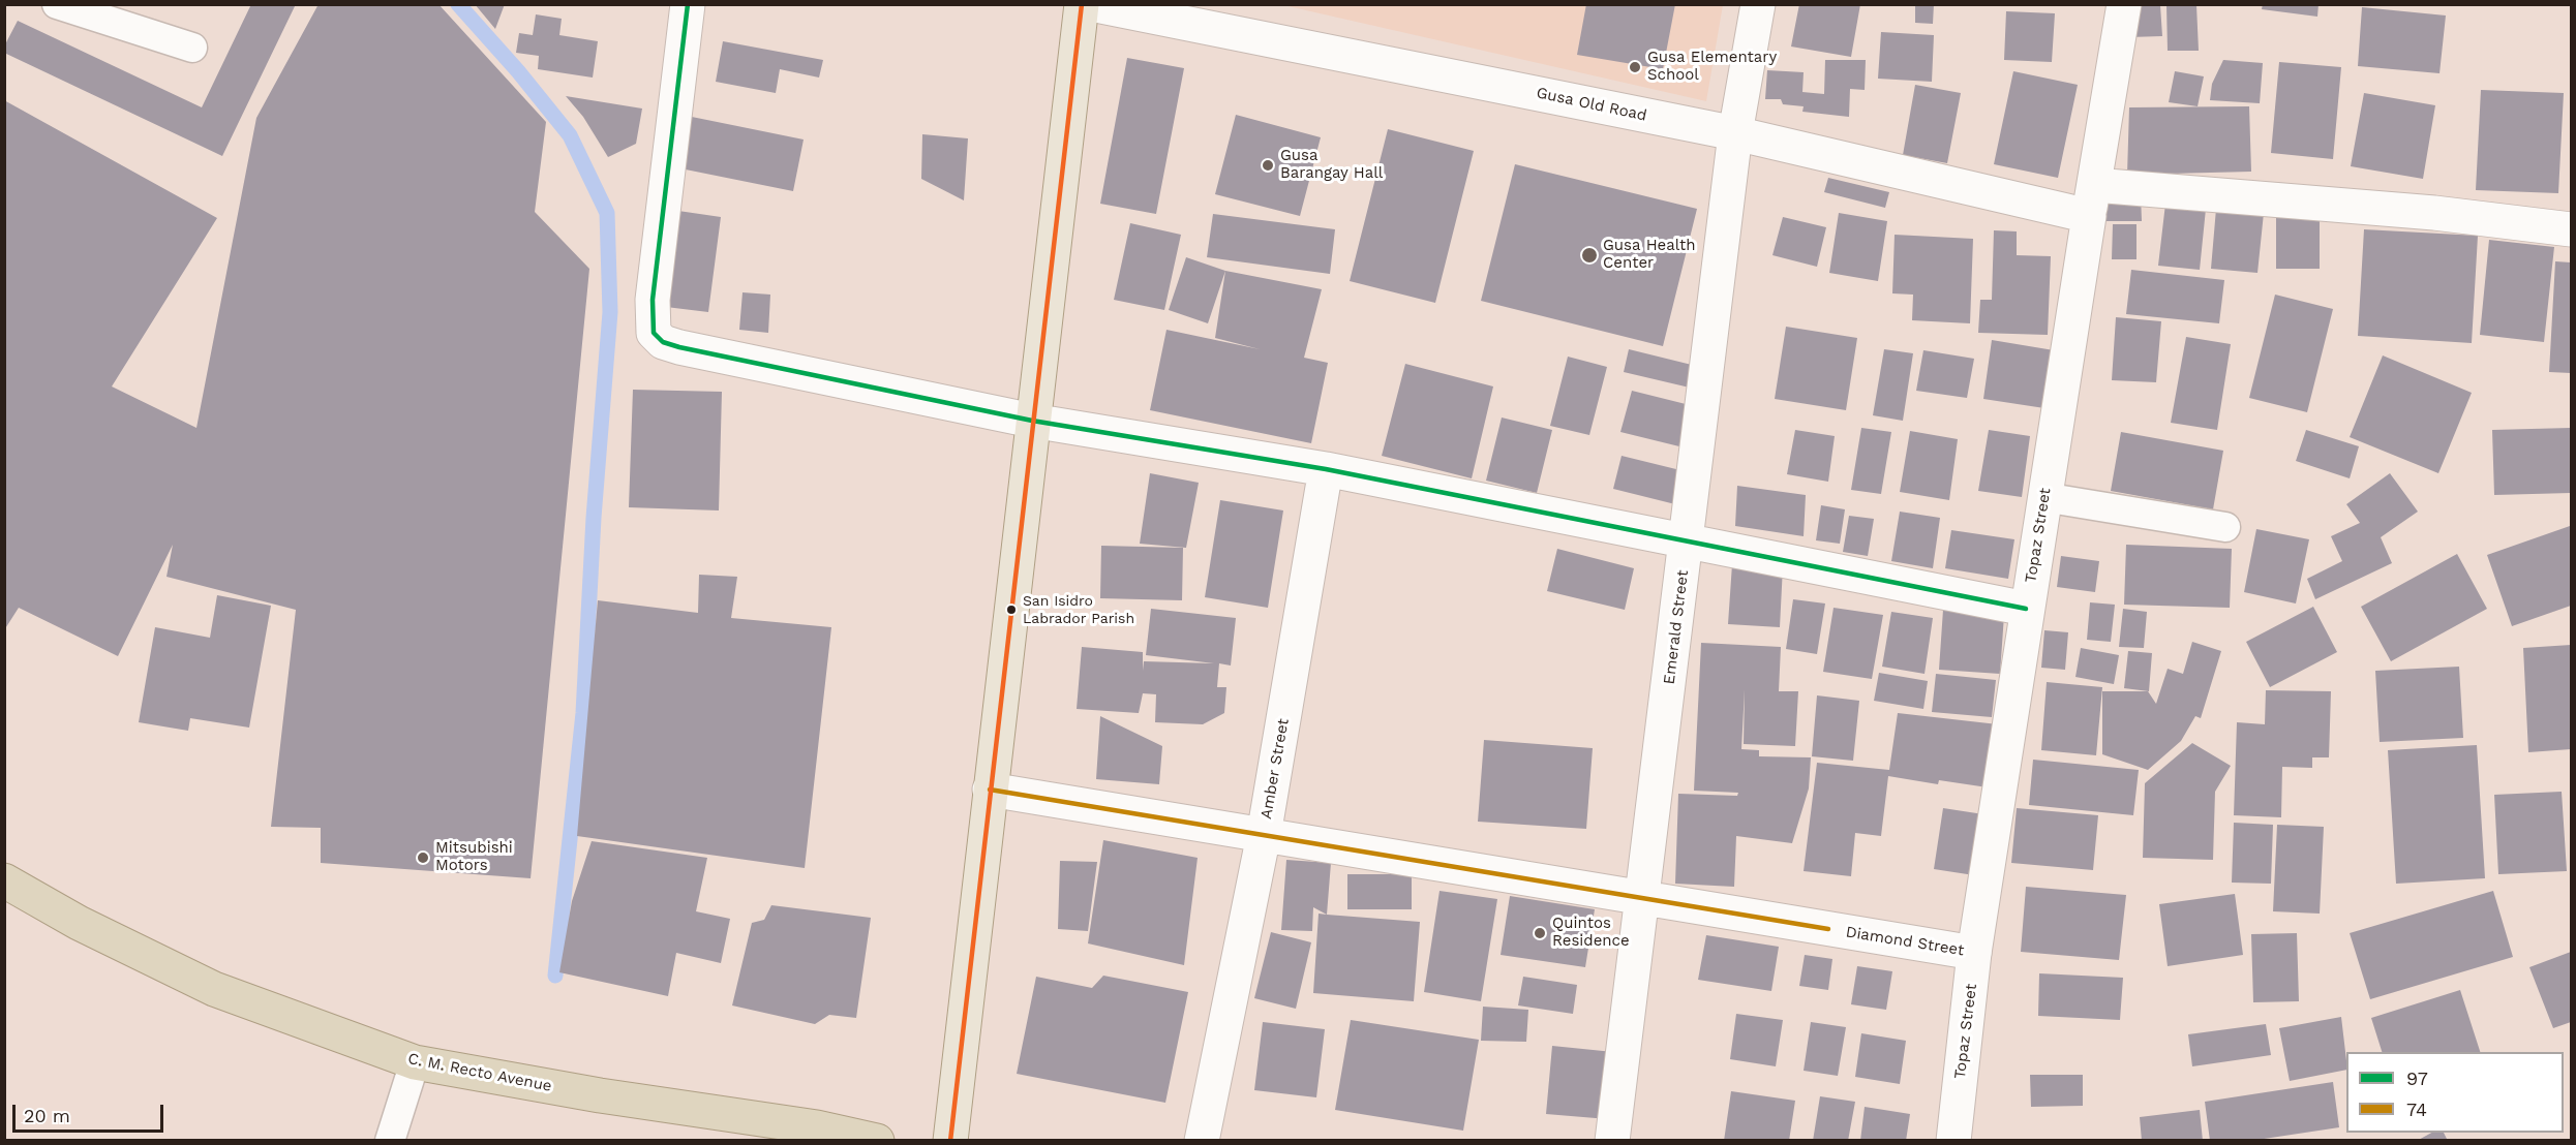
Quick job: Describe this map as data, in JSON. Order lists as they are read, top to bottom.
{
  "streets": {
    "highway": ["C. M. Recto Avenue"],
    "street": [
      "Gusa Old Road",
      "Topaz Street",
      "Emerald Street",
      "Amber Street",
      "Diamond Street"
    ]
  },
  "crossings": [
    ["Gusa Old Road", "Topaz Street"],
    ["Gusa Old Road", "Emerald Street"],
    ["Topaz Street", "Diamond Street"],
    ["Emerald Street", "Diamond Street"],
    ["Amber Street", "Diamond Street"]
  ],
  "places": [
    "Gusa Elementary School",
    "Gusa Barangay Hall",
    "Gusa Health Center",
    "San Isidro Labrador Parish",
    "Mitsubishi Motors",
    "Quintos Residence"
  ],
  "lines": ["transit line 97", "transit line 74"],
  "legend": ["97", "74"],
  "scale_bar": "20 m"
}
